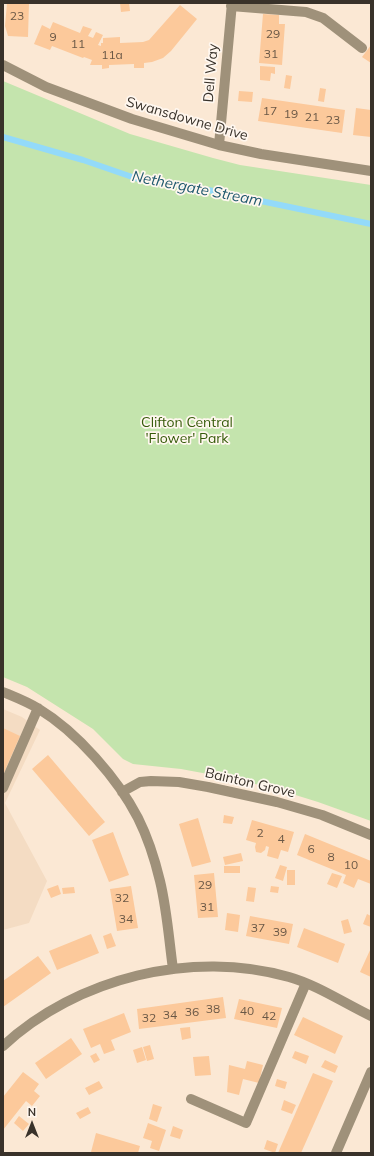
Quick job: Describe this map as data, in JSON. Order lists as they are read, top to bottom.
{
  "streets": {
    "street": ["Dell Way", "Swansdowne Drive", "Bainton Grove"]
  },
  "crossings": [
    ["Dell Way", "Swansdowne Drive"]
  ],
  "water": ["Nethergate Stream"],
  "parks": ["Clifton Central 'Flower' Park"],
  "house_numbers": [
    "23",
    "29",
    "9",
    "11",
    "31",
    "11a",
    "17",
    "19",
    "21",
    "23",
    "2",
    "4",
    "6",
    "8",
    "10",
    "29",
    "32",
    "31",
    "34",
    "37",
    "39",
    "38",
    "40",
    "36",
    "34",
    "42",
    "32"
  ],
  "north": "top"
}
